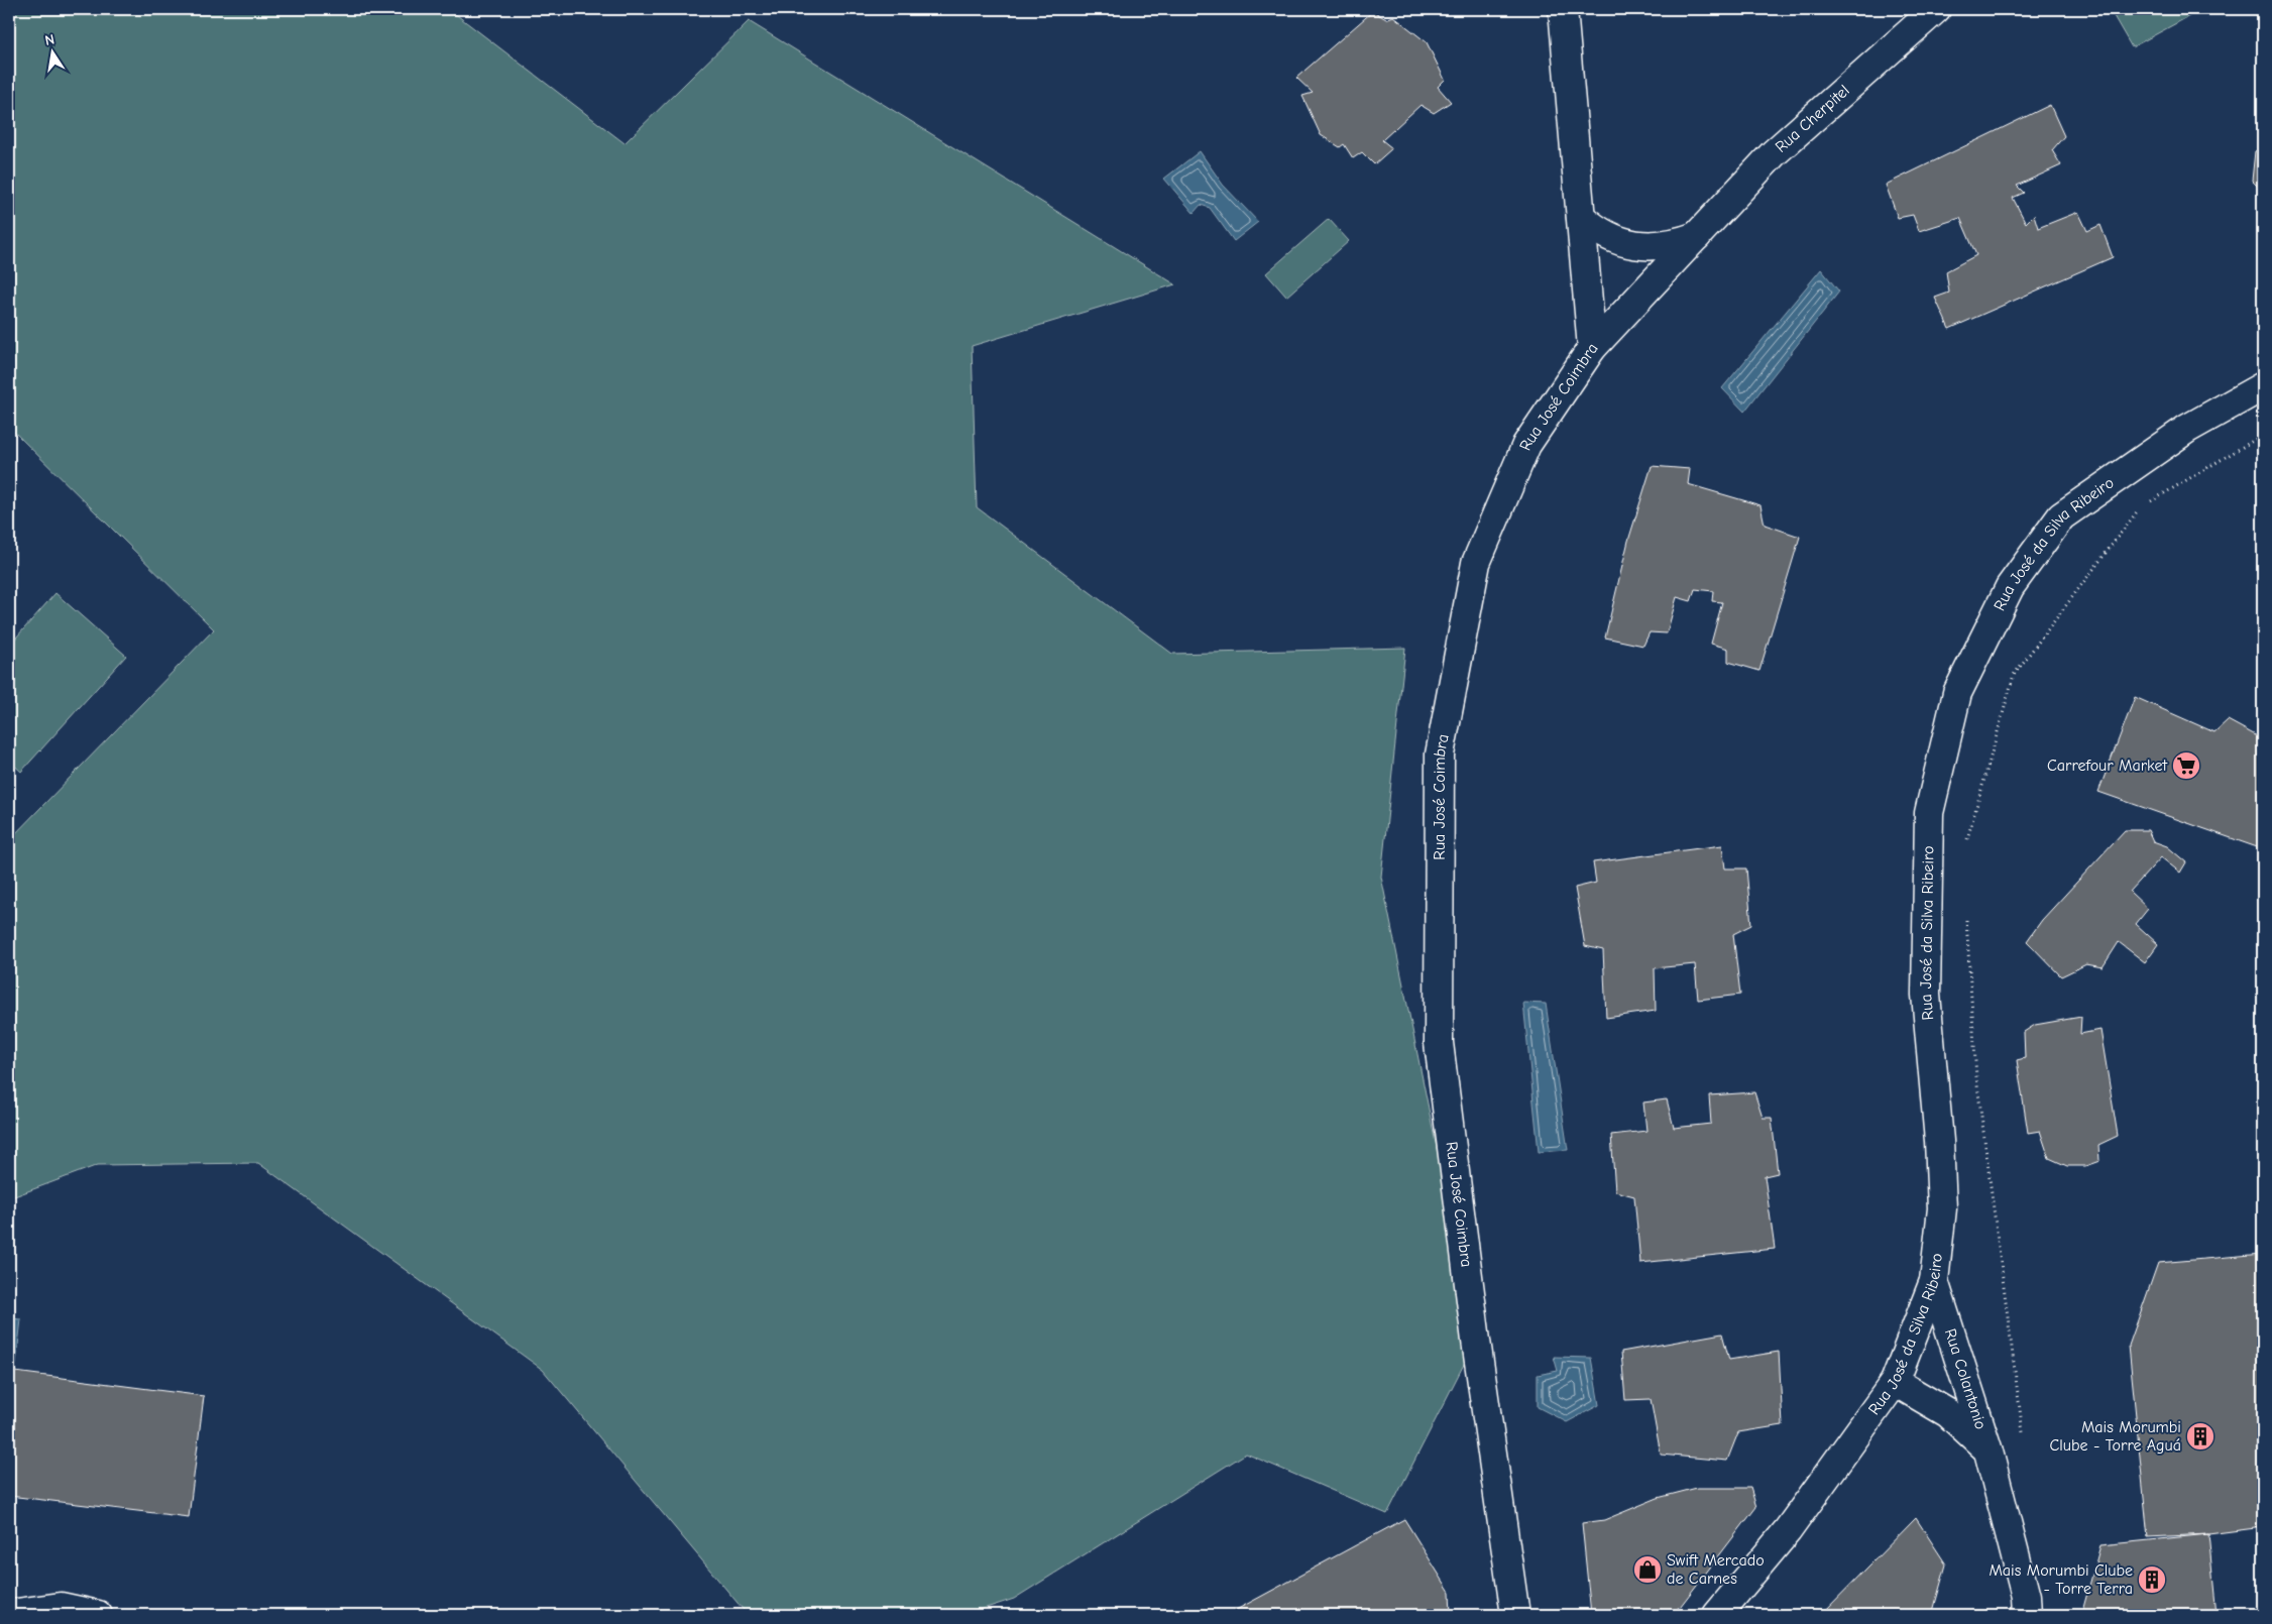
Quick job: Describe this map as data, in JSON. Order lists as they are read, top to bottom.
{
  "streets": {
    "street": [
      "Rua Cherpitel",
      "Rua José Coimbra",
      "Rua José da Silva Ribeiro",
      "Rua Colantonio"
    ]
  },
  "crossings": [
    ["Rua Cherpitel", "Rua José Coimbra"],
    ["Rua José da Silva Ribeiro", "Rua Colantonio"]
  ],
  "places": {
    "supermarket": ["Carrefour Market"],
    "building": ["Mais Morumbi Clube - Torre Aguá", "Mais Morumbi Clube - Torre Terra"],
    "shop": ["Swift Mercado de Carnes"]
  },
  "north": "top"
}
